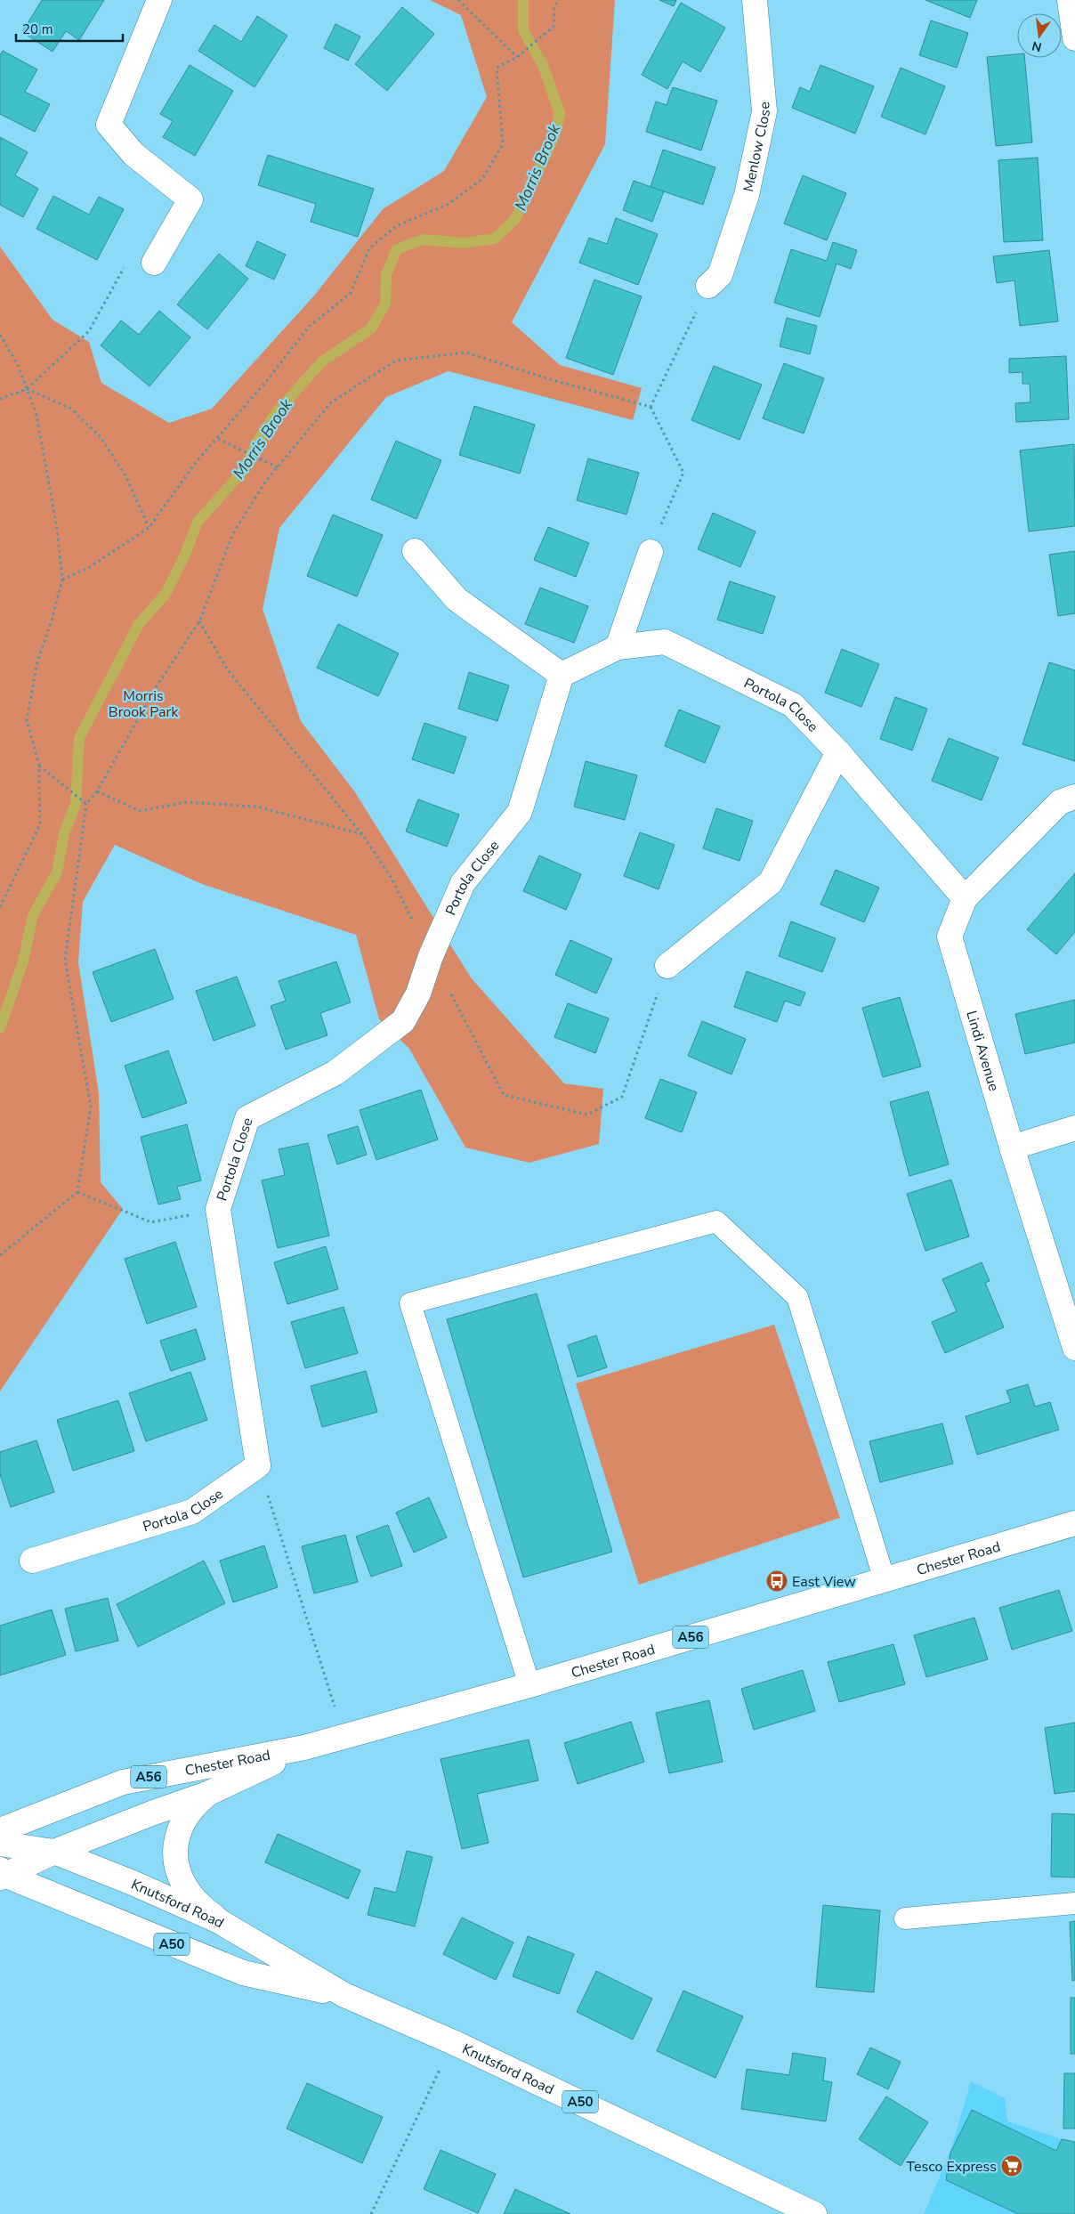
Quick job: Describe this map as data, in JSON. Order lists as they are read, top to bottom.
{
  "streets": {
    "main road": [
      "Menlow Close",
      "Portola Close",
      "Lindi Avenue",
      "Chester Road",
      "A56",
      "Knutsford Road",
      "A50"
    ]
  },
  "crossings": [
    ["Portola Close", "Lindi Avenue"],
    ["Chester Road", "A56"],
    ["Chester Road", "Knutsford Road"],
    ["A56", "Knutsford Road"]
  ],
  "water": ["Morris Brook"],
  "parks": ["Morris Brook Park"],
  "places": {
    "bus stop": ["East View"],
    "supermarket": ["Tesco Express"]
  },
  "scale_bar": "20 m",
  "north": "bottom"
}
